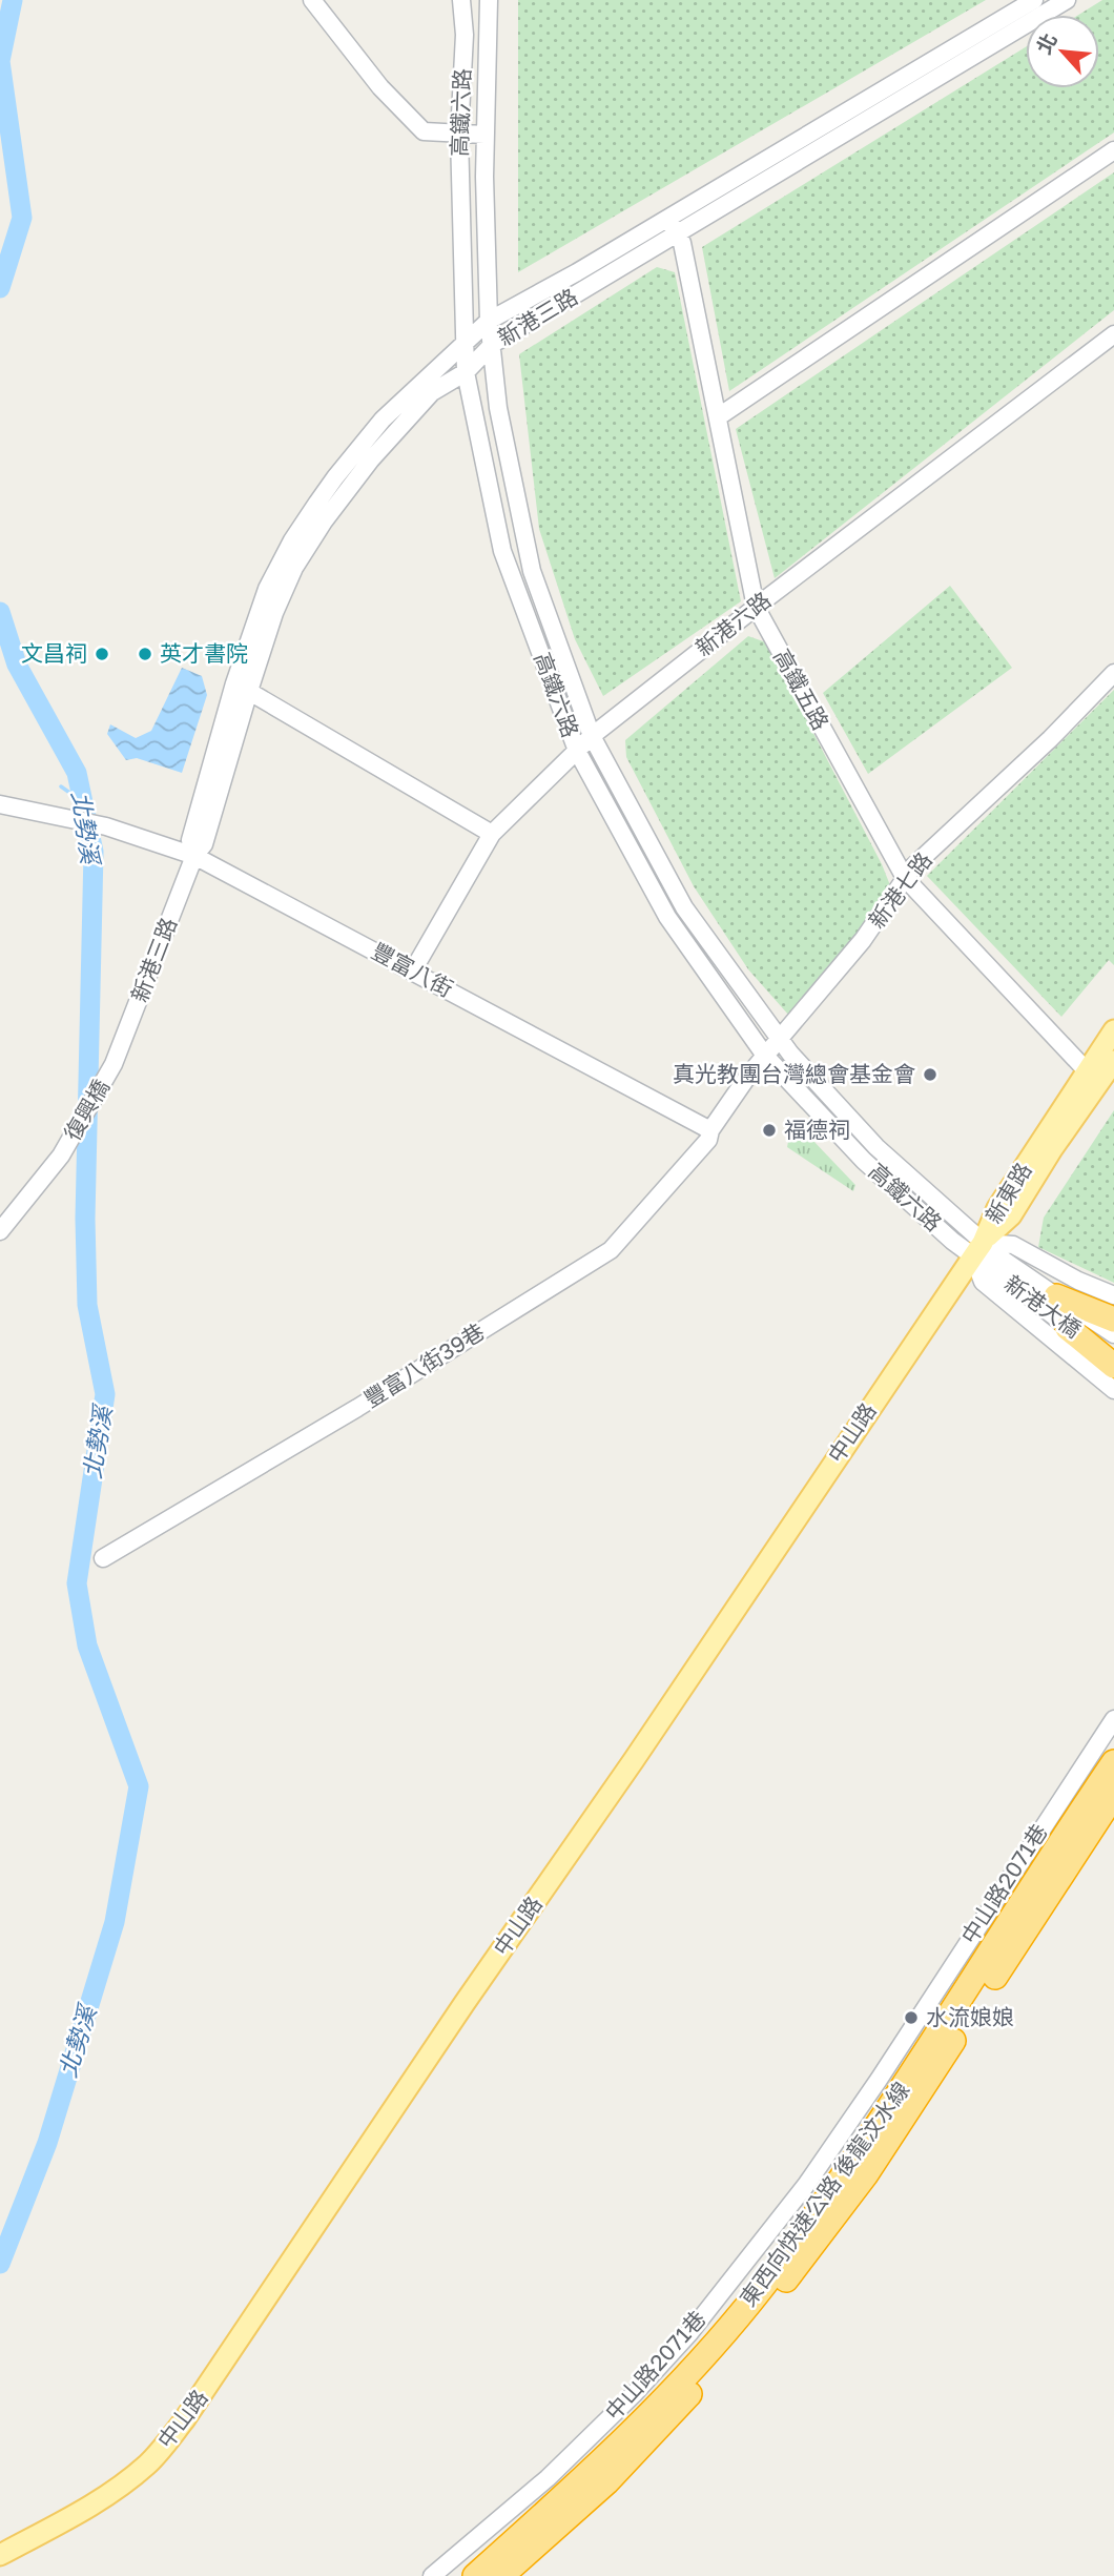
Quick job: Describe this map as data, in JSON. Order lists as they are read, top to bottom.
{
  "streets": {
    "highway": ["東西向快速公路 後龍汶水線"],
    "main road": ["新東路", "中山路"],
    "street": [
      "高鐵六路",
      "新港三路",
      "新港六路",
      "高鐵五路",
      "新港七路",
      "豐富八街",
      "復興橋",
      "新港大橋",
      "豐富八街39巷",
      "中山路2071巷"
    ]
  },
  "crossings": [
    ["高鐵六路", "新港三路"],
    ["高鐵六路", "新港六路"],
    ["高鐵六路", "新港七路"],
    ["高鐵六路", "新東路"],
    ["高鐵六路", "新港大橋"],
    ["高鐵六路", "中山路"],
    ["新港三路", "高鐵五路"],
    ["新港三路", "豐富八街"],
    ["新港三路", "復興橋"],
    ["新港六路", "高鐵五路"],
    ["新港六路", "豐富八街"],
    ["高鐵五路", "新港七路"],
    ["高鐵五路", "新東路"],
    ["新港七路", "豐富八街"],
    ["新港七路", "豐富八街39巷"],
    ["豐富八街", "豐富八街39巷"],
    ["新東路", "新港大橋"],
    ["新東路", "中山路"],
    ["新港大橋", "中山路"]
  ],
  "water": ["北勢溪"],
  "places": [
    "文昌祠",
    "英才書院",
    "真光教團台灣總會基金會",
    "福德祠",
    "水流娘娘"
  ],
  "north": "top left"
}
